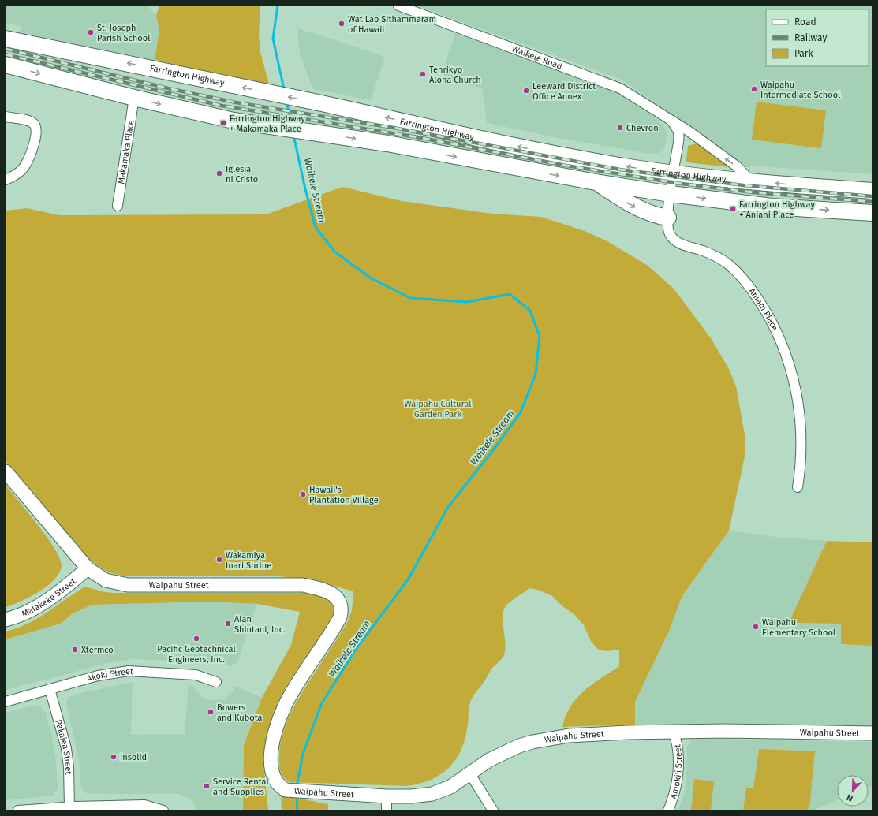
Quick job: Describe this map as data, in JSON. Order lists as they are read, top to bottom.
{
  "streets": {
    "main road": ["Farrington Highway"],
    "street": [
      "Waikele Road",
      "Makamaka Place",
      "Aniani Place",
      "Waipahu Street",
      "Malakeke Street",
      "Akoki Street",
      "Pakaiea Street",
      "Amoki'i Street"
    ]
  },
  "crossings": [
    ["Waikele Road", "Farrington Highway"],
    ["Waikele Road", "Aniani Place"],
    ["Farrington Highway", "Aniani Place"],
    ["Waipahu Street", "Malakeke Street"],
    ["Waipahu Street", "Amoki'i Street"],
    ["Akoki Street", "Pakaiea Street"]
  ],
  "water": ["Waikele Stream"],
  "parks": ["Waipahu Cultural Garden Park"],
  "places": {
    "other": [
      "Wat Lao Sithammaram of Hawaii",
      "St. Joseph Parish School",
      "Tenrikyo Aloha Church",
      "Waipahu Intermediate School",
      "Leeward District Office Annex",
      "Chevron",
      "Iglesia ni Cristo",
      "Hawaii's Plantation Village",
      "Wakamiya Inari Shrine",
      "Alan Shintani, Inc.",
      "Waipahu Elementary School",
      "Pacific Geotechnical Engineers, Inc.",
      "Xtermco",
      "Bowers and Kubota",
      "Insolid",
      "Service Rental and Supplies"
    ],
    "transit": ["Farrington Highway + Makamaka Place", "Farrington Highway + Aniani Place"]
  },
  "legend": ["Road", "Railway", "Park"],
  "north": "bottom left"
}
